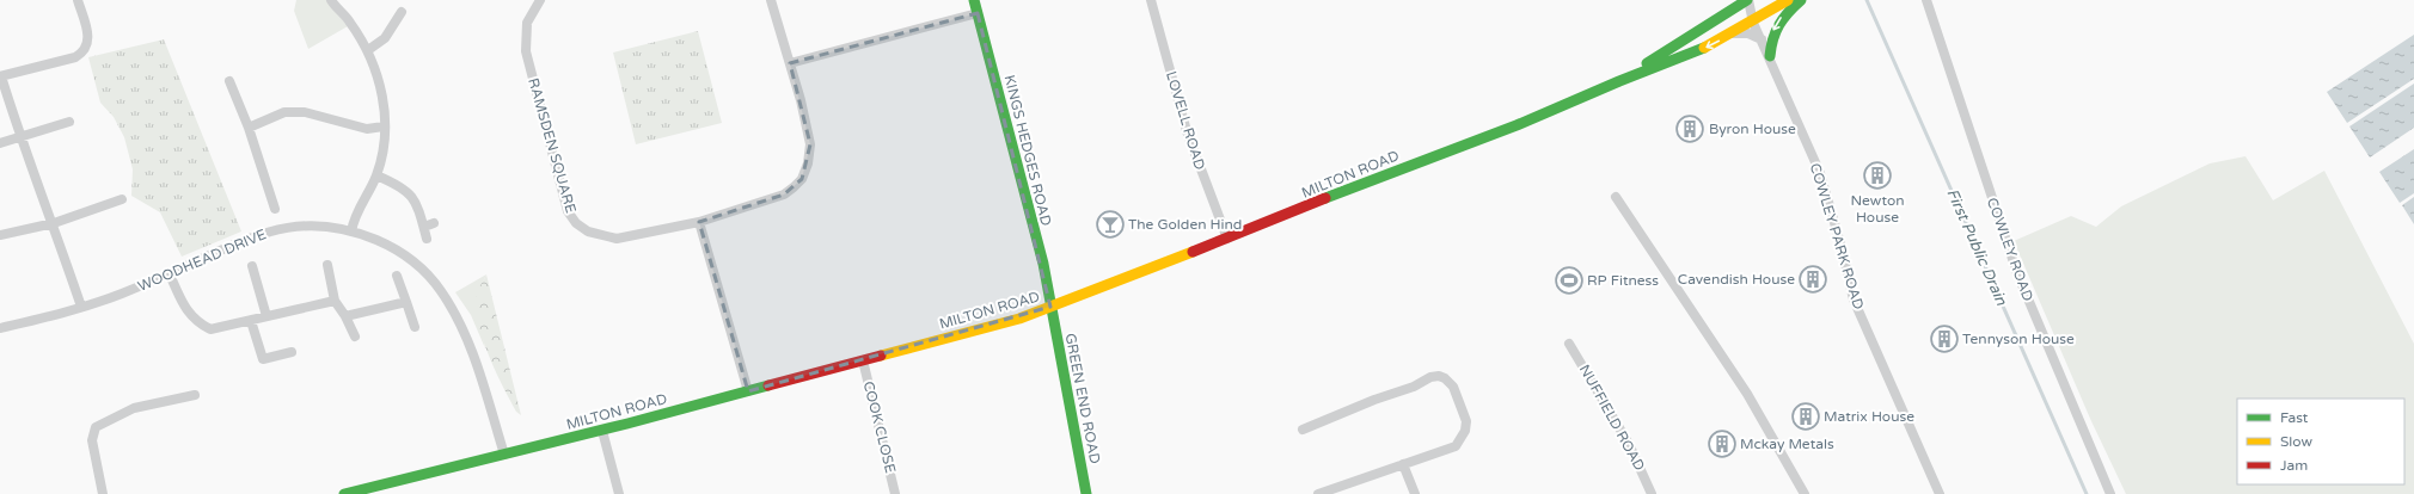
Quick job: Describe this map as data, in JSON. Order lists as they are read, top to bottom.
{
  "streets": {
    "main road": ["KINGS HEDGES ROAD", "MILTON ROAD", "GREEN END ROAD"],
    "street": [
      "LOVELL ROAD",
      "RAMSDEN SQUARE",
      "COWLEY PARK ROAD",
      "COWLEY ROAD",
      "WOODHEAD DRIVE",
      "NUFFIELD ROAD",
      "COOK CLOSE"
    ]
  },
  "crossings": [
    ["LOVELL ROAD", "MILTON ROAD"],
    ["KINGS HEDGES ROAD", "MILTON ROAD"],
    ["KINGS HEDGES ROAD", "GREEN END ROAD"],
    ["MILTON ROAD", "COWLEY PARK ROAD"],
    ["MILTON ROAD", "WOODHEAD DRIVE"],
    ["MILTON ROAD", "GREEN END ROAD"],
    ["MILTON ROAD", "COOK CLOSE"]
  ],
  "water": ["First Public Drain"],
  "places": {
    "building": [
      "Byron House",
      "Newton House",
      "Cavendish House",
      "Tennyson House",
      "Matrix House",
      "Mckay Metals"
    ],
    "bar": ["The Golden Hind"],
    "sports": ["RP Fitness"]
  },
  "legend": ["Fast", "Slow", "Jam"]
}
